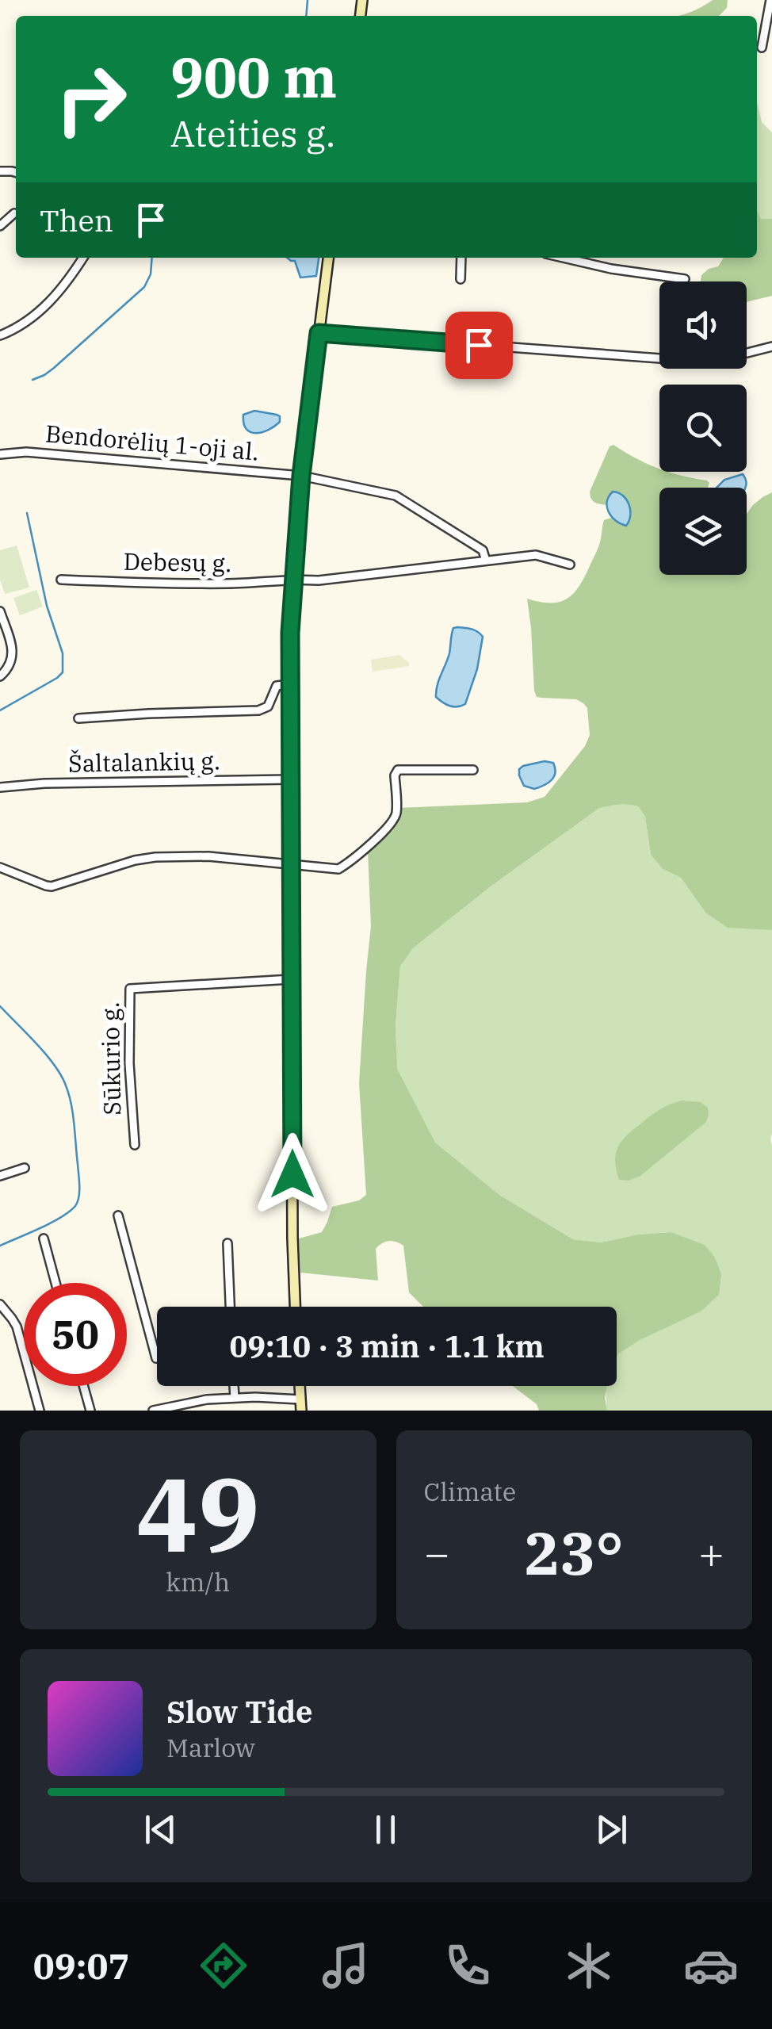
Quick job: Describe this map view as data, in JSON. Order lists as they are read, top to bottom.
{
  "streets": {
    "street": [
      "Bendorėlių 1-oji al.",
      "Debesų g.",
      "Šaltalankių g.",
      "Sūkurio g."
    ]
  },
  "crossings": [
    ["Bendorėlių 1-oji al.", "Debesų g."]
  ],
  "page": {
    "turn": ["900 m", "Ateities g."],
    "then": "Then",
    "limit": "50",
    "trip": "09:10 · 3 min · 1.1 km",
    "tile": [
      ["49", "km/h"],
      "Climate"
    ],
    "heat": ["−", "23°", "+"],
    "song": ["Slow Tide", "Marlow"],
    "tabs": "09:07"
  }
}
